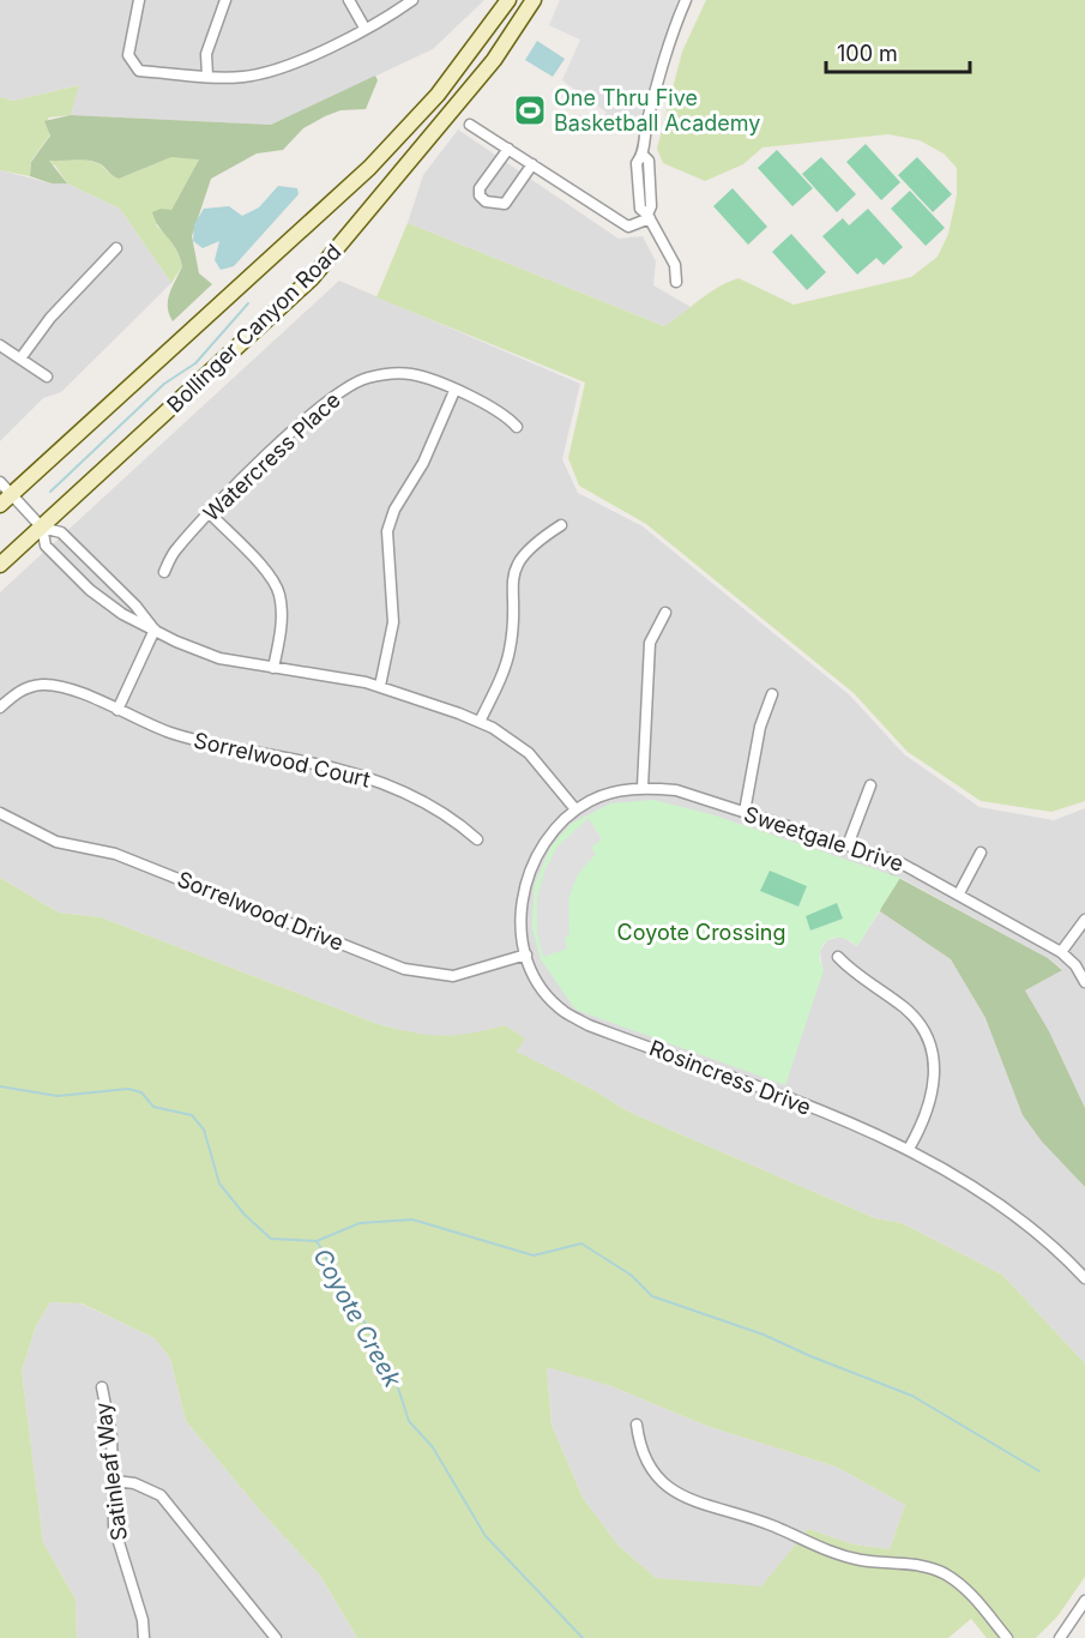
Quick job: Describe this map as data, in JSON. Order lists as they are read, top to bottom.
{
  "streets": {
    "main road": ["Bollinger Canyon Road"],
    "street": [
      "Watercress Place",
      "Sorrelwood Court",
      "Sweetgale Drive",
      "Sorrelwood Drive",
      "Rosincress Drive",
      "Satinleaf Way"
    ]
  },
  "crossings": [
    ["Sweetgale Drive", "Rosincress Drive"],
    ["Sorrelwood Drive", "Rosincress Drive"]
  ],
  "water": ["Coyote Creek"],
  "parks": ["Coyote Crossing"],
  "places": {
    "sports": ["One Thru Five Basketball Academy"]
  },
  "scale_bar": "100 m"
}
